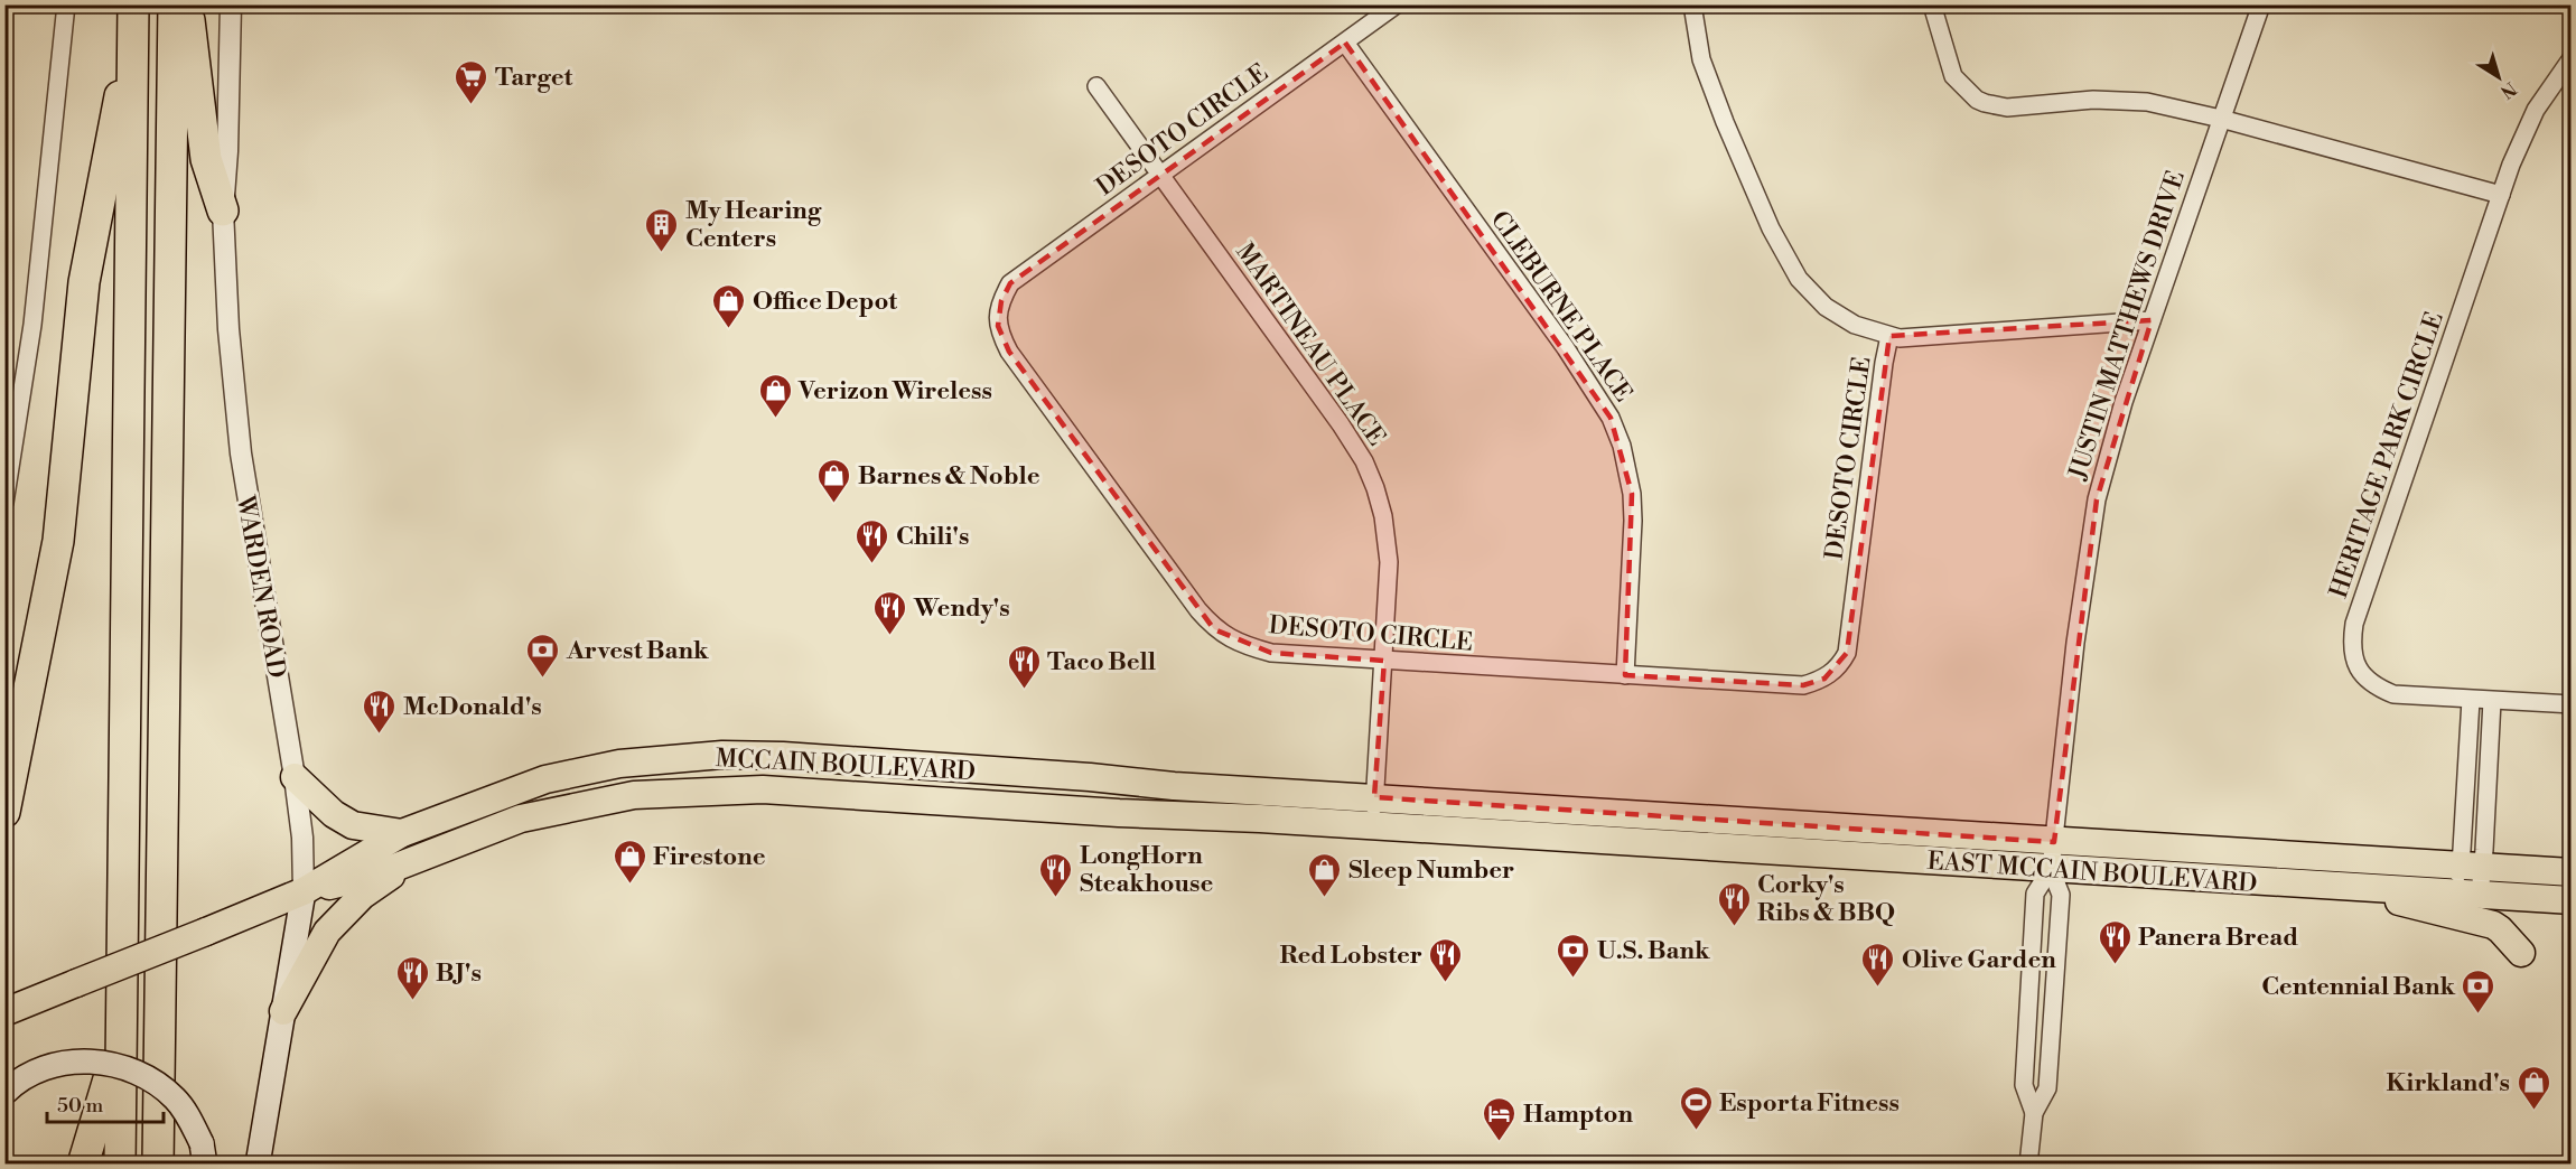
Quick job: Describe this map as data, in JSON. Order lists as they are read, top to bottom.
{
  "streets": {
    "main road": ["WARDEN ROAD", "MCCAIN BOULEVARD", "EAST MCCAIN BOULEVARD"],
    "street": [
      "DESOTO CIRCLE",
      "CLEBURNE PLACE",
      "JUSTIN MATTHEWS DRIVE",
      "MARTINEAU PLACE",
      "HERITAGE PARK CIRCLE"
    ]
  },
  "crossings": [
    ["DESOTO CIRCLE", "CLEBURNE PLACE"],
    ["DESOTO CIRCLE", "MARTINEAU PLACE"],
    ["JUSTIN MATTHEWS DRIVE", "EAST MCCAIN BOULEVARD"],
    ["MARTINEAU PLACE", "MCCAIN BOULEVARD"],
    ["MARTINEAU PLACE", "EAST MCCAIN BOULEVARD"],
    ["WARDEN ROAD", "MCCAIN BOULEVARD"],
    ["MCCAIN BOULEVARD", "EAST MCCAIN BOULEVARD"]
  ],
  "places": {
    "supermarket": ["Target"],
    "building": ["My Hearing Centers"],
    "shop": [
      "Office Depot",
      "Verizon Wireless",
      "Barnes & Noble",
      "Firestone",
      "Sleep Number",
      "Kirkland's"
    ],
    "restaurant": [
      "Chili's",
      "Wendy's",
      "Taco Bell",
      "McDonald's",
      "LongHorn Steakhouse",
      "Corky's Ribs & BBQ",
      "Panera Bread",
      "Red Lobster",
      "Olive Garden",
      "BJ's"
    ],
    "bank": ["Arvest Bank", "U.S. Bank", "Centennial Bank"],
    "sports": ["Esporta Fitness"],
    "hotel": ["Hampton"]
  },
  "scale_bar": "50 m",
  "north": "bottom right"
}
